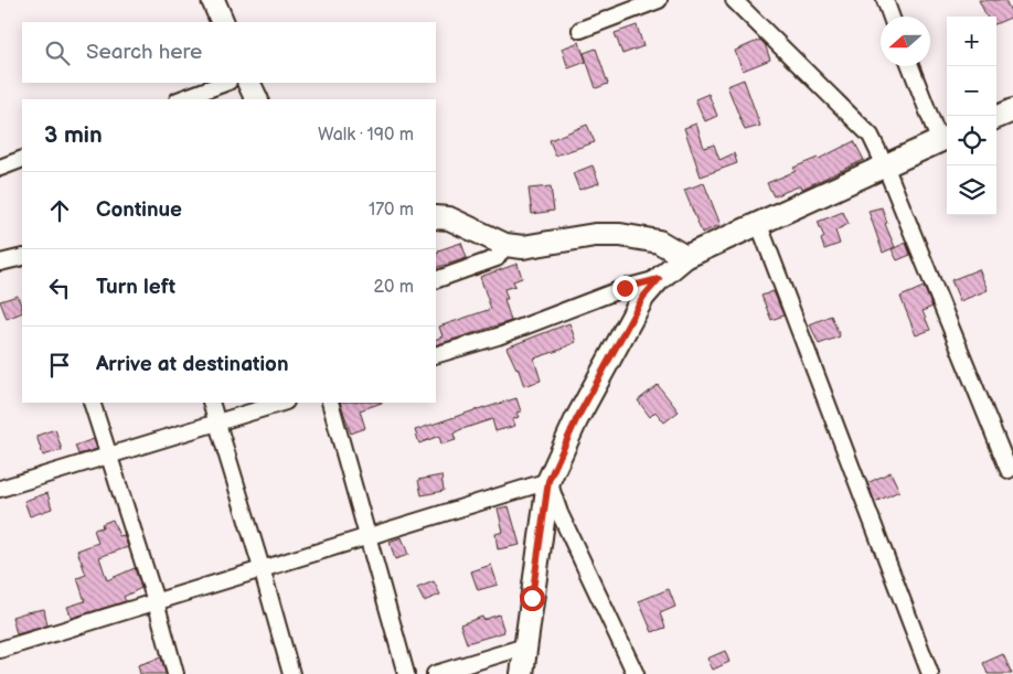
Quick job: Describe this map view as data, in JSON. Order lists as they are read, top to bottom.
{
  "north": "left",
  "page": {
    "map_buttons": ["+", "−"],
    "search": "Search here",
    "heading": ["3 min", "Walk · 190 m"],
    "list": [
      ["Continue", "170 m"],
      ["Turn left", "20 m"],
      "Arrive at destination"
    ]
  }
}
